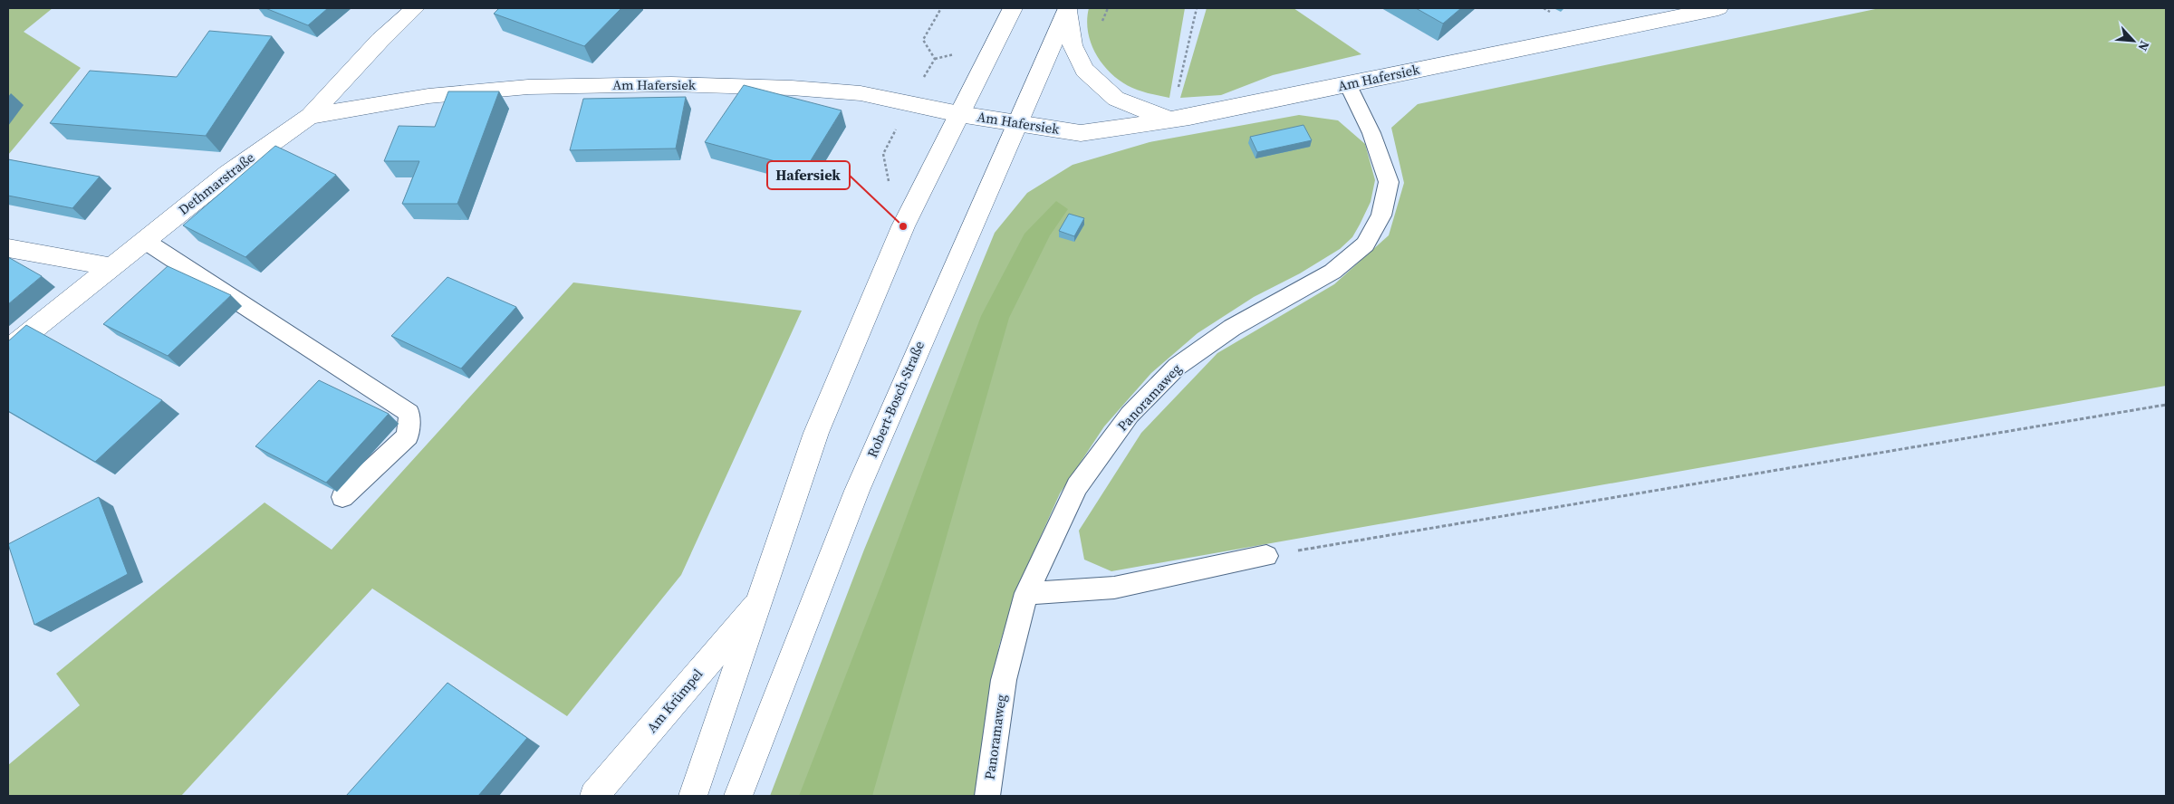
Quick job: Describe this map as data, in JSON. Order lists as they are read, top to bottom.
{
  "streets": {
    "street": [
      "Am Hafersiek",
      "Dethmarstraße",
      "Robert-Bosch-Straße",
      "Am Krümpel"
    ],
    "lane": ["Panoramaweg"]
  },
  "crossings": [
    ["Am Hafersiek", "Dethmarstraße"],
    ["Am Hafersiek", "Panoramaweg"],
    ["Am Hafersiek", "Robert-Bosch-Straße"]
  ],
  "places": ["Hafersiek"],
  "north": "bottom right"
}
